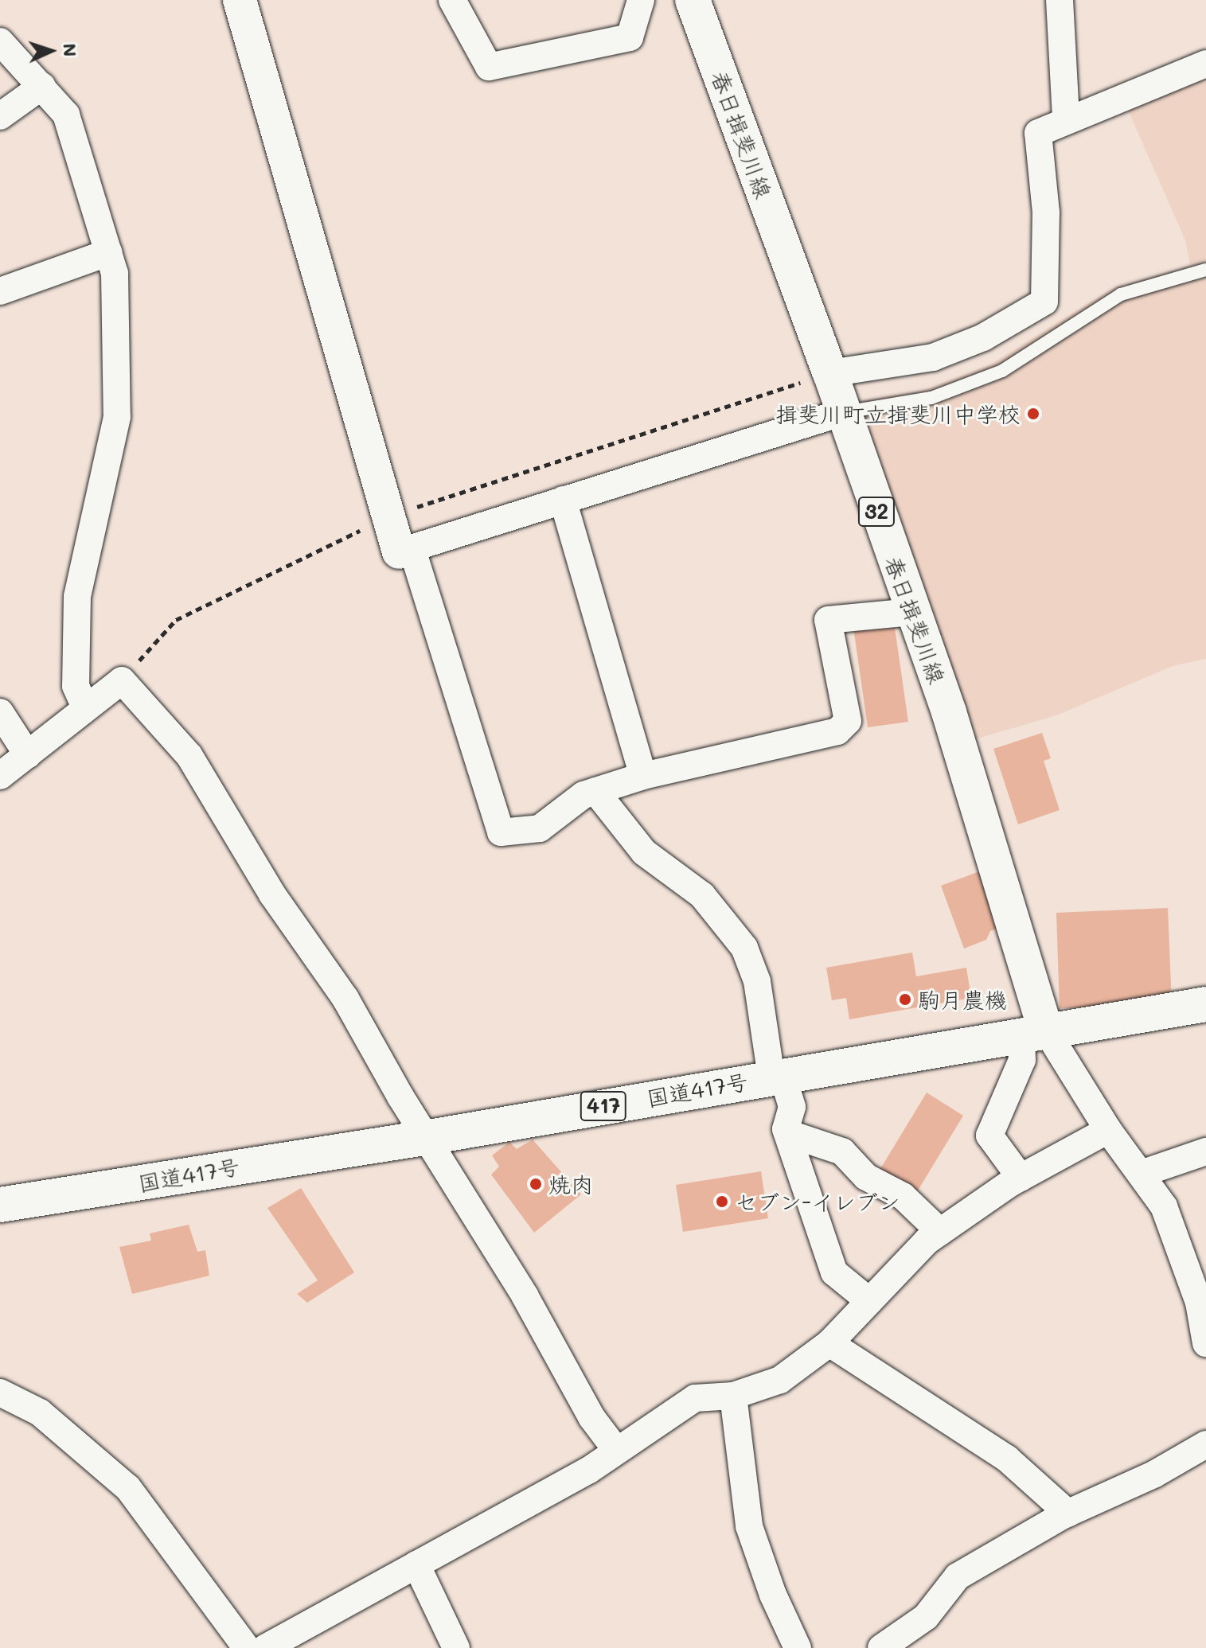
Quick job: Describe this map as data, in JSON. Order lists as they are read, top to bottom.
{
  "streets": {
    "main road": [
      "春日揖斐川線",
      "32",
      "国道417号",
      "417"
    ]
  },
  "crossings": [
    ["春日揖斐川線", "国道417号"]
  ],
  "places": [
    "揖斐川町立揖斐川中学校",
    "駒月農機",
    "焼肉",
    "セブン-イレブン"
  ],
  "north": "right"
}
